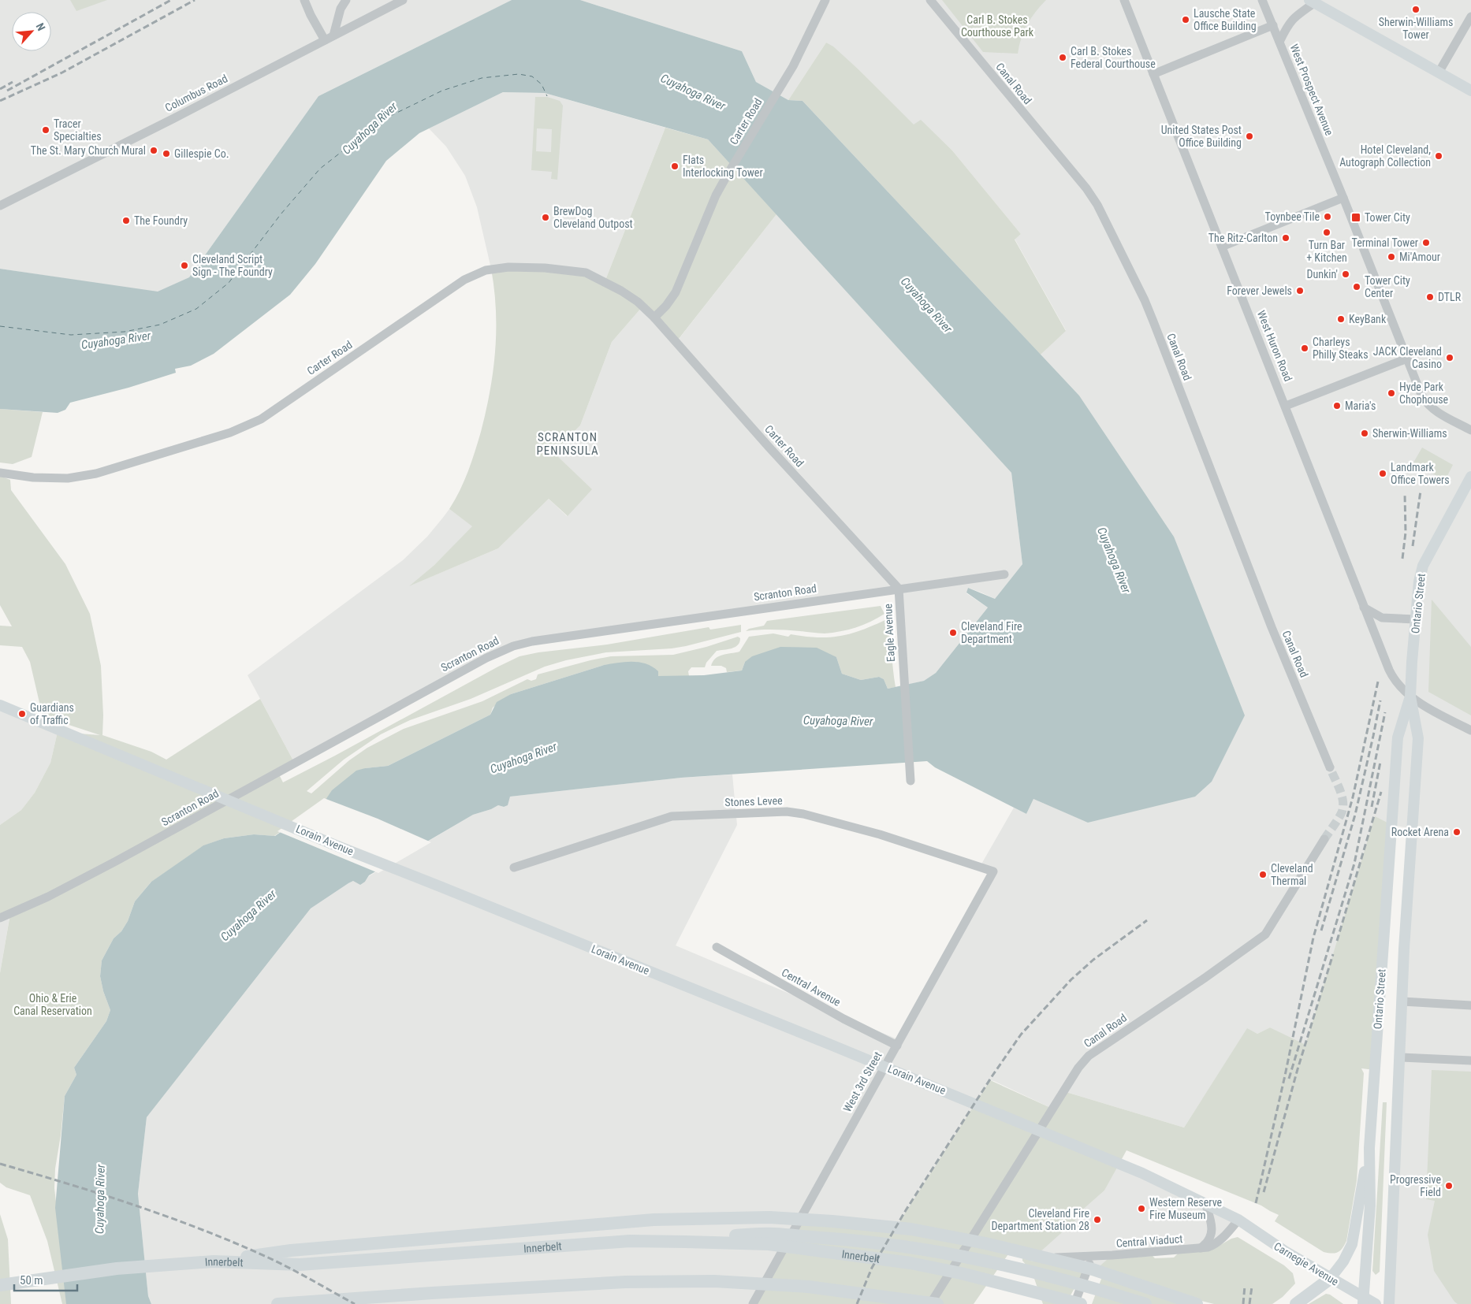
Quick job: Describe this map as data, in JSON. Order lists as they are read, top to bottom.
{
  "streets": {
    "highway": ["Innerbelt"],
    "main road": ["Ontario Street", "Lorain Avenue", "Carnegie Avenue"],
    "street": [
      "Canal Road",
      "West Prospect Avenue",
      "Columbus Road",
      "Carter Road",
      "West Huron Road",
      "Scranton Road",
      "Eagle Avenue",
      "Stones Levee",
      "Central Avenue",
      "West 3rd Street",
      "Central Viaduct"
    ]
  },
  "crossings": [
    ["Carter Road", "Scranton Road"],
    ["Carter Road", "Eagle Avenue"],
    ["West Huron Road", "Ontario Street"],
    ["Scranton Road", "Eagle Avenue"],
    ["Ontario Street", "Carnegie Avenue"],
    ["Stones Levee", "West 3rd Street"],
    ["Lorain Avenue", "Central Viaduct"],
    ["Lorain Avenue", "Carnegie Avenue"],
    ["Central Avenue", "West 3rd Street"],
    ["Central Viaduct", "Carnegie Avenue"]
  ],
  "districts": ["SCRANTON PENINSULA"],
  "water": ["Cuyahoga River"],
  "parks": ["Carl B. Stokes Courthouse Park", "Ohio & Erie Canal Reservation"],
  "places": {
    "other": [
      "Sherwin-Williams Tower",
      "Lausche State Office Building",
      "Carl B. Stokes Federal Courthouse",
      "Tracer Specialties",
      "United States Post Office Building",
      "The St. Mary Church Mural",
      "Gillespie Co.",
      "Hotel Cleveland, Autograph Collection",
      "Flats Interlocking Tower",
      "Toynbee Tile",
      "BrewDog Cleveland Outpost",
      "The Foundry",
      "Turn Bar + Kitchen",
      "The Ritz-Carlton",
      "Terminal Tower",
      "Mi'Amour",
      "Cleveland Script Sign - The Foundry",
      "Dunkin'",
      "Tower City Center",
      "Forever Jewels",
      "DTLR",
      "KeyBank",
      "Charleys Philly Steaks",
      "JACK Cleveland Casino",
      "Hyde Park Chophouse",
      "Maria's",
      "Sherwin-Williams",
      "Landmark Office Towers",
      "Cleveland Fire Department",
      "Guardians of Traffic",
      "Rocket Arena",
      "Cleveland Thermal",
      "Progressive Field",
      "Western Reserve Fire Museum",
      "Cleveland Fire Department Station 28"
    ],
    "transit": ["Tower City"]
  },
  "scale_bar": "50 m",
  "north": "top right"
}
